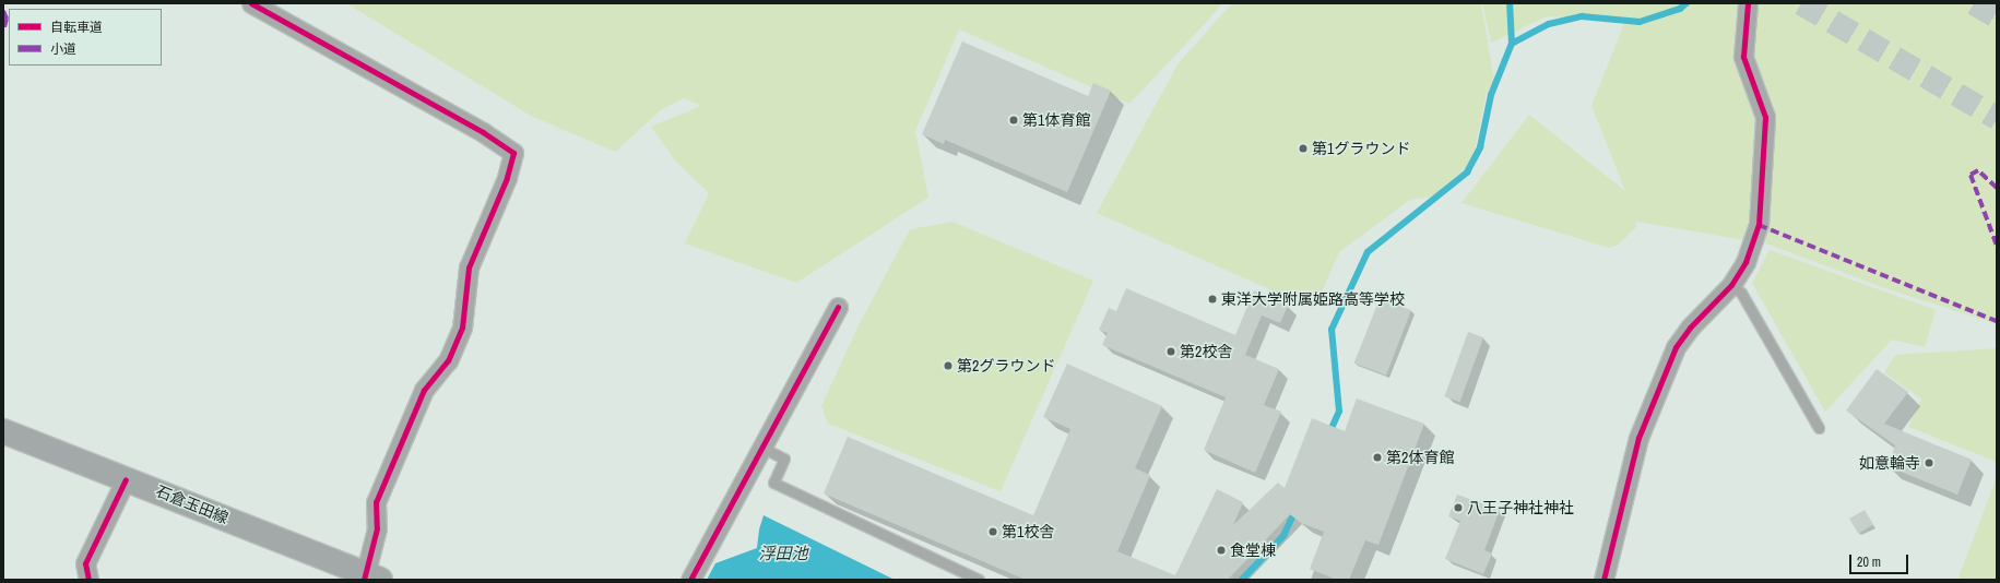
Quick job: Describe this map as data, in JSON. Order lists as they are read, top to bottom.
{
  "streets": {
    "main road": ["石倉玉田線"]
  },
  "water": ["浮田池"],
  "places": [
    "第1体育館",
    "第1グラウンド",
    "東洋大学附属姫路高等学校",
    "第2校舎",
    "第2グラウンド",
    "第2体育館",
    "如意輪寺",
    "八王子神社神社",
    "第1校舎",
    "食堂棟"
  ],
  "legend": ["自転車道", "小道"],
  "scale_bar": "20 m"
}
